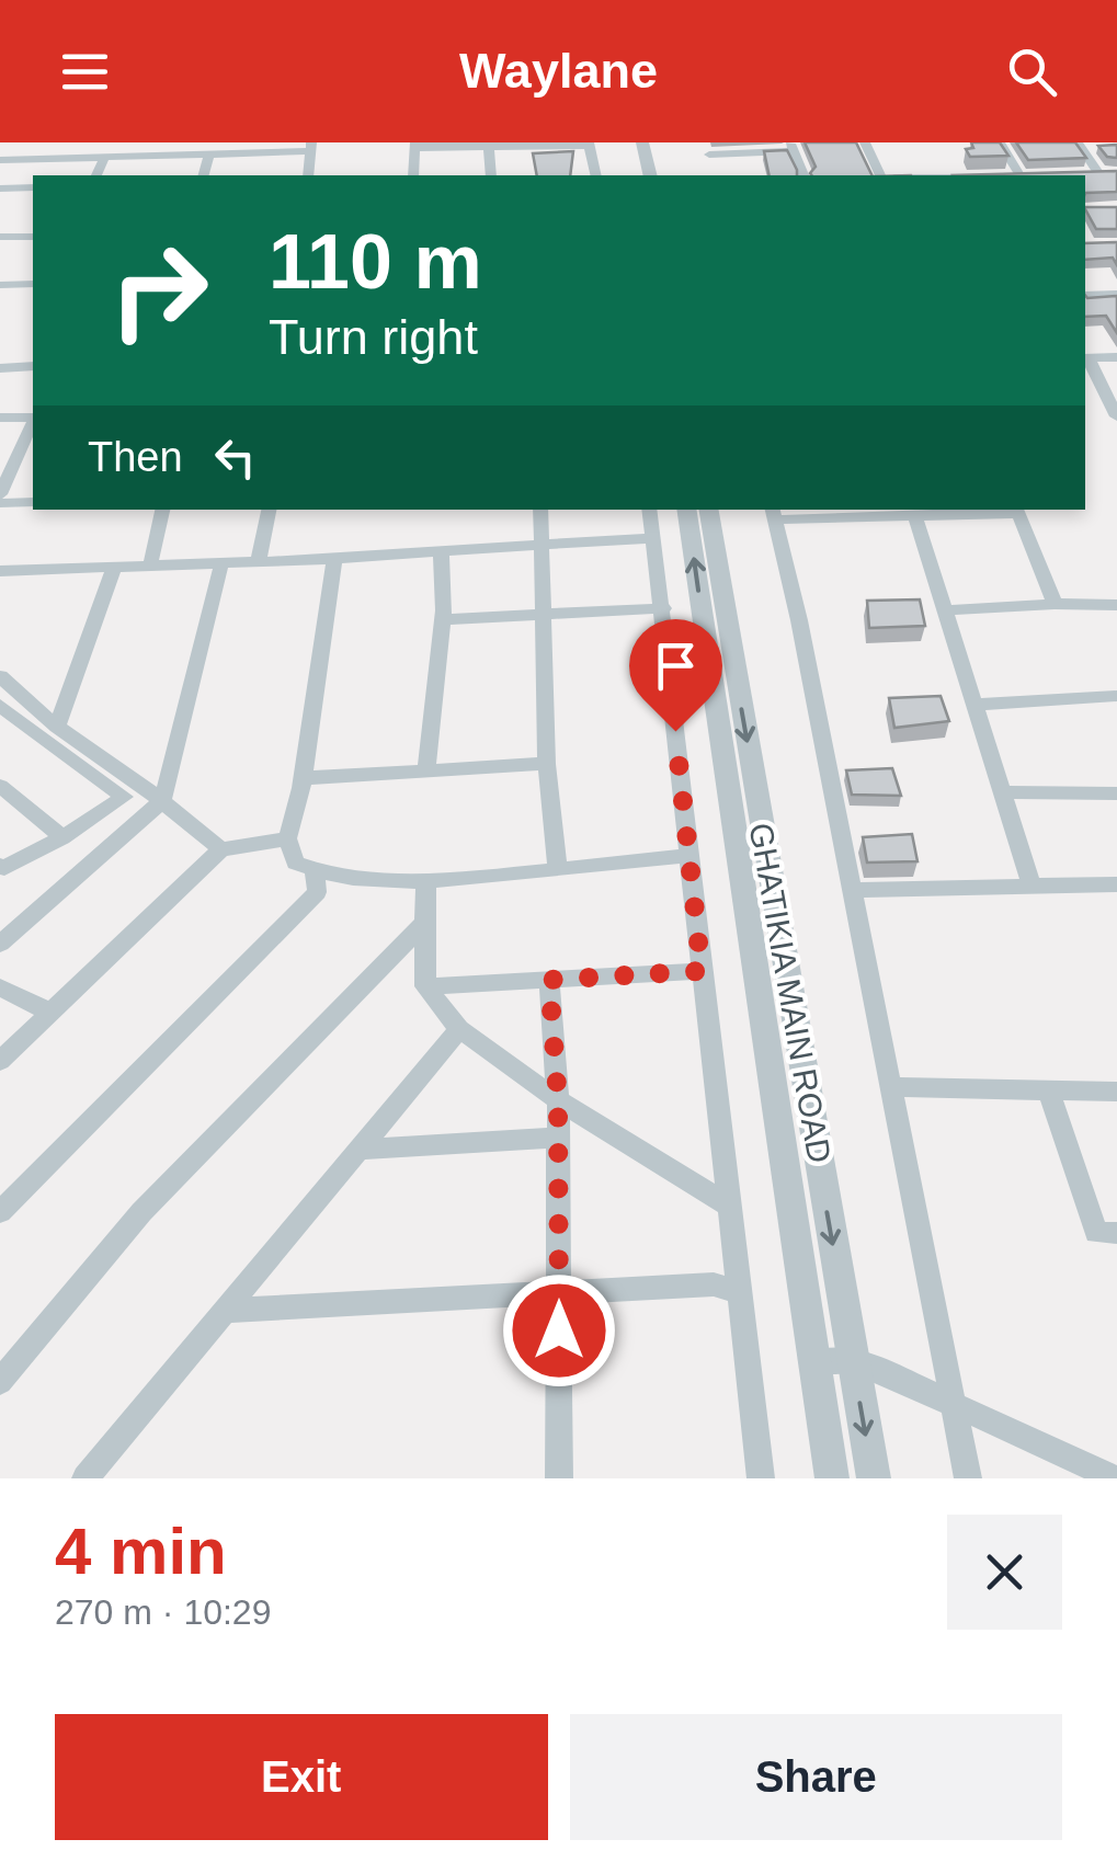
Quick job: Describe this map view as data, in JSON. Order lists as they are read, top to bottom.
{
  "streets": {
    "street": ["GHATIKIA MAIN ROAD"]
  },
  "page": {
    "header": "Waylane",
    "turn": ["110 m", "Turn right"],
    "then": "Then",
    "heading": ["4 min", "270 m · 10:29"],
    "buttons": ["Exit", "Share"]
  }
}
